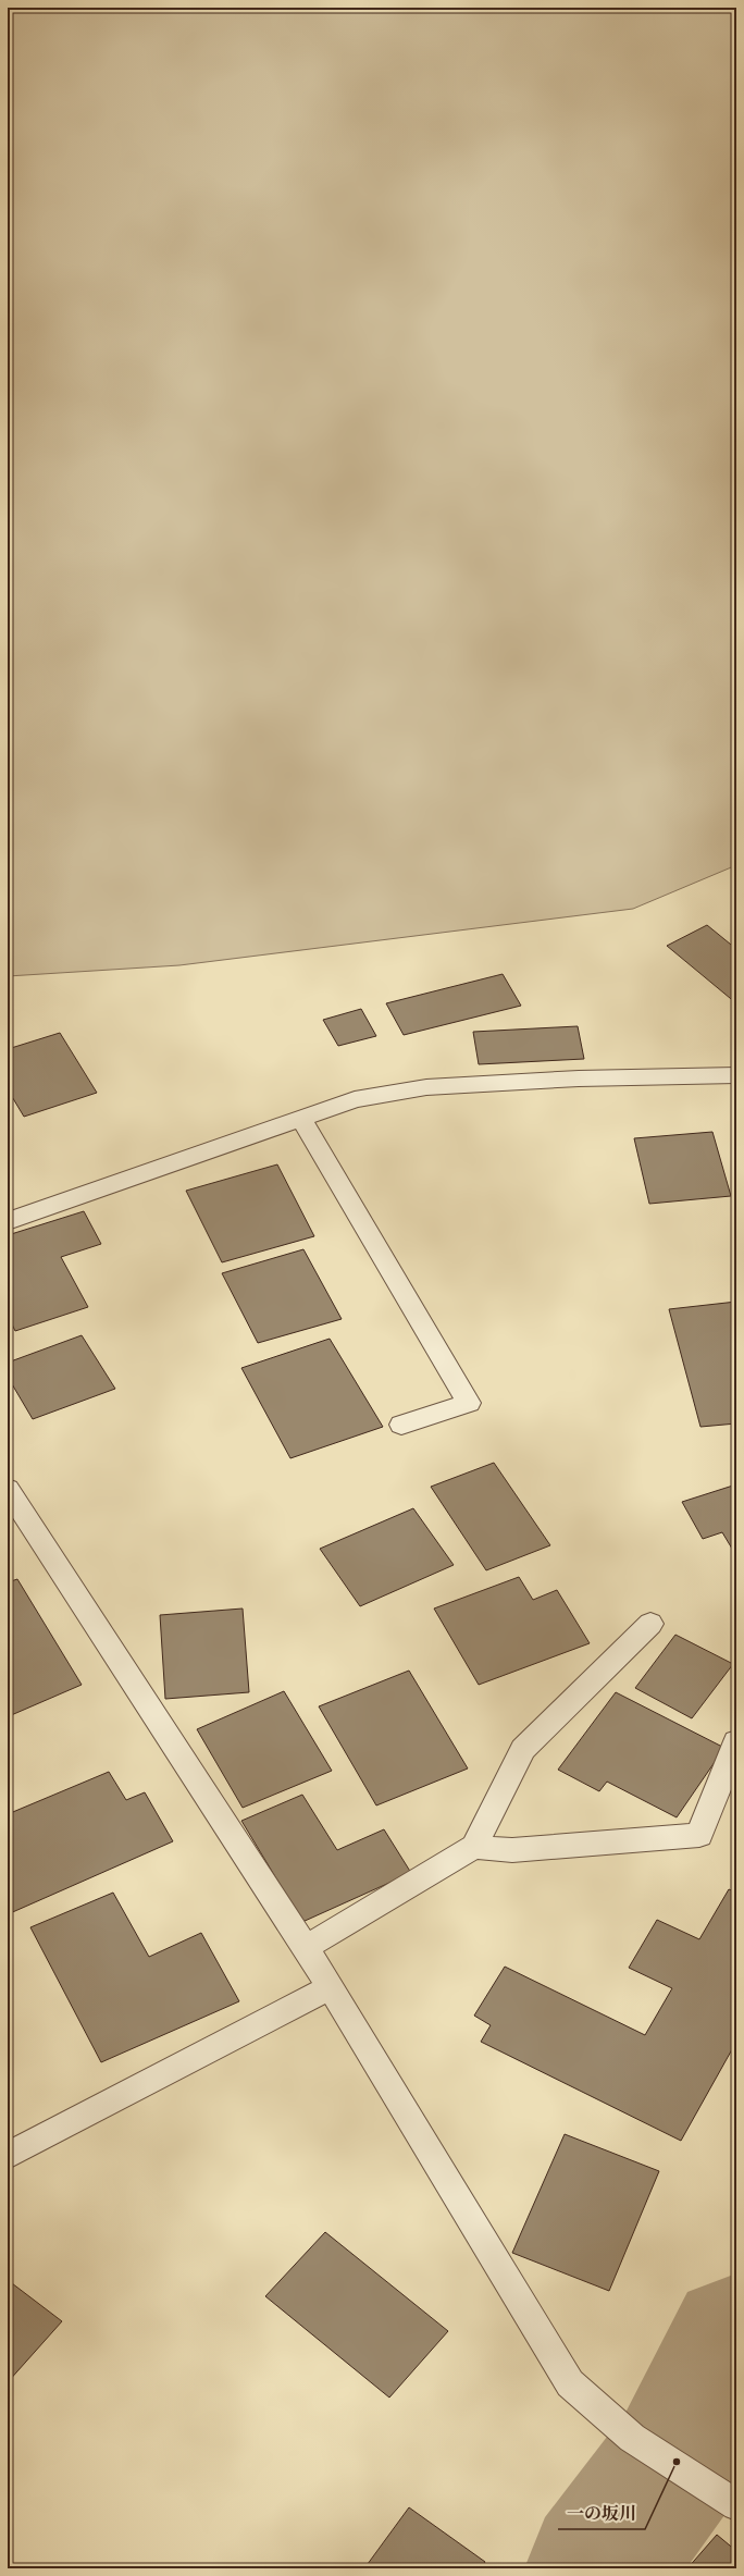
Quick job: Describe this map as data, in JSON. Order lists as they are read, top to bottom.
{
  "places": ["一の坂川"]
}
